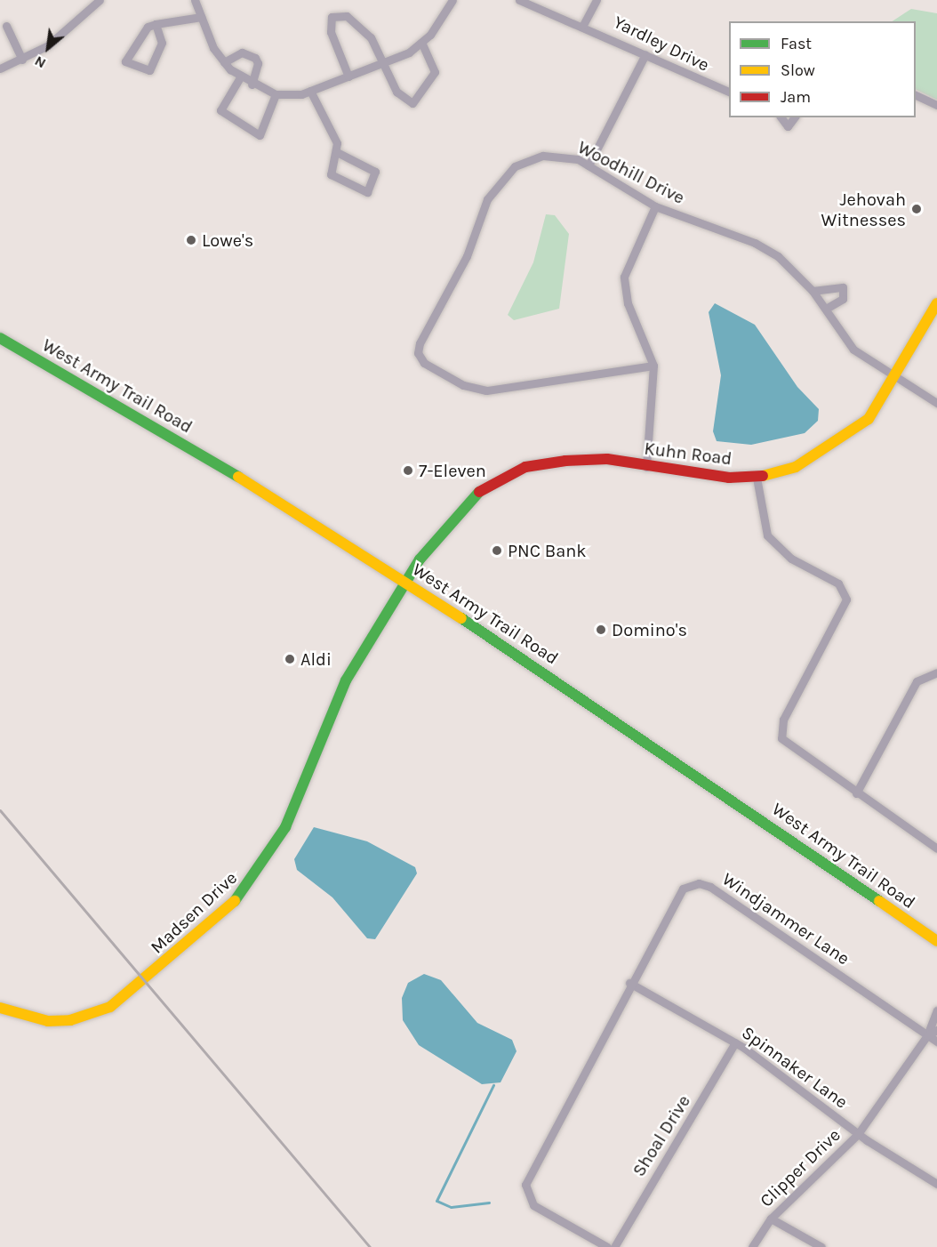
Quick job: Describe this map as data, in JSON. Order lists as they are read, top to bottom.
{
  "streets": {
    "street": [
      "Yardley Drive",
      "Woodhill Drive",
      "West Army Trail Road",
      "Kuhn Road",
      "Madsen Drive",
      "Windjammer Lane",
      "Spinnaker Lane",
      "Shoal Drive",
      "Clipper Drive"
    ]
  },
  "crossings": [
    ["Woodhill Drive", "Kuhn Road"],
    ["West Army Trail Road", "Kuhn Road"],
    ["West Army Trail Road", "Madsen Drive"],
    ["Kuhn Road", "Madsen Drive"],
    ["Windjammer Lane", "Spinnaker Lane"],
    ["Windjammer Lane", "Clipper Drive"],
    ["Spinnaker Lane", "Shoal Drive"],
    ["Spinnaker Lane", "Clipper Drive"]
  ],
  "places": [
    "Jehovah Witnesses",
    "Lowe's",
    "7-Eleven",
    "PNC Bank",
    "Domino's",
    "Aldi"
  ],
  "legend": ["Fast", "Slow", "Jam"],
  "north": "bottom left"
}
